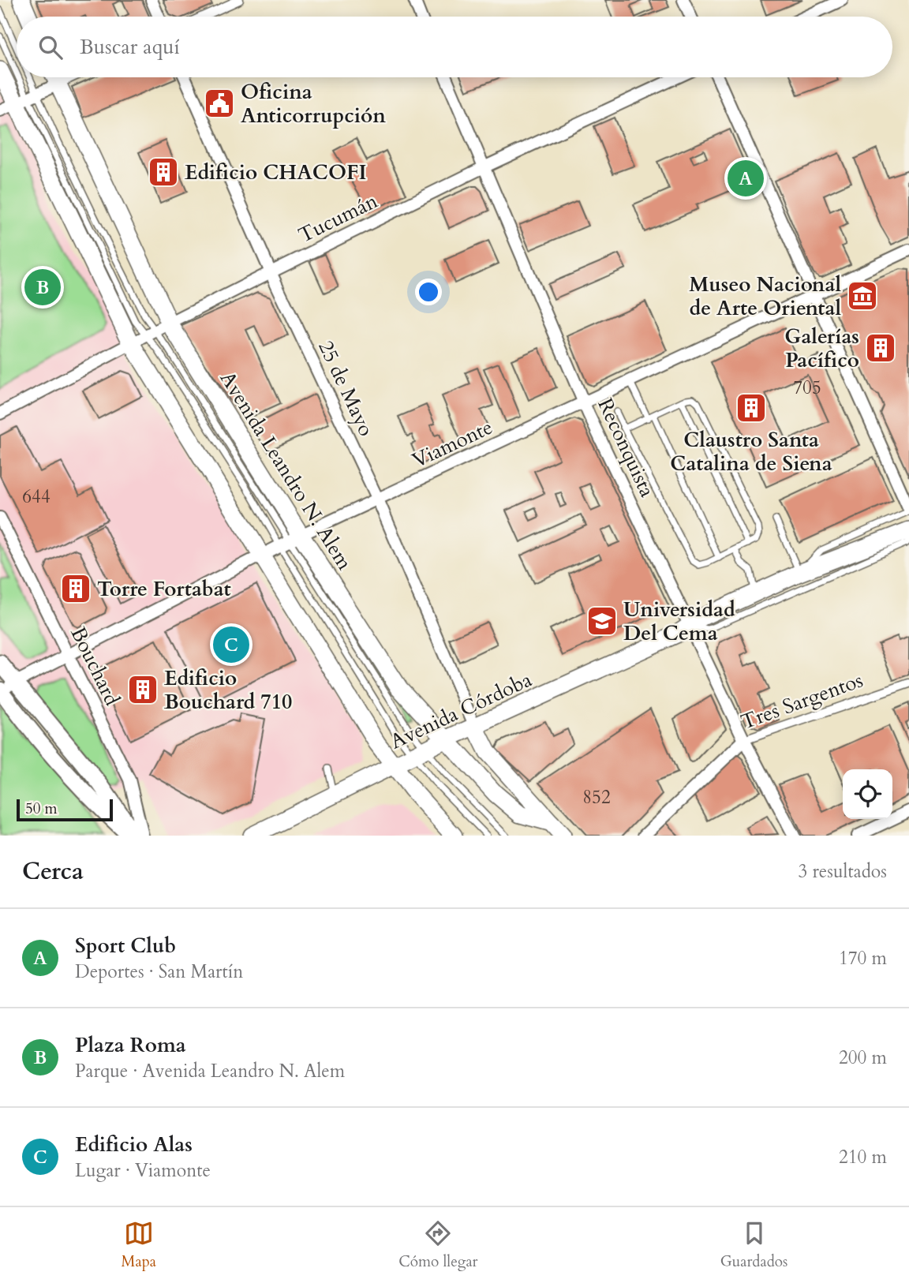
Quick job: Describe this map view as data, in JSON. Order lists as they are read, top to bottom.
{
  "streets": {
    "main road": ["Avenida Leandro N. Alem", "Avenida Córdoba"],
    "street": [
      "Tucumán",
      "25 de Mayo",
      "Viamonte",
      "Reconquista",
      "Bouchard",
      "Tres Sargentos"
    ]
  },
  "crossings": [
    ["Tucumán", "25 de Mayo"],
    ["Tucumán", "Reconquista"],
    ["Tucumán", "Avenida Leandro N. Alem"],
    ["25 de Mayo", "Viamonte"],
    ["25 de Mayo", "Avenida Córdoba"],
    ["Viamonte", "Reconquista"],
    ["Viamonte", "Avenida Leandro N. Alem"],
    ["Viamonte", "Bouchard"],
    ["Reconquista", "Tres Sargentos"],
    ["Reconquista", "Avenida Córdoba"],
    ["Avenida Leandro N. Alem", "Avenida Córdoba"]
  ],
  "places": {
    "public building": ["Oficina Anticorrupción"],
    "building": [
      "Edificio CHACOFI",
      "Galerías Pacífico",
      "Claustro Santa Catalina de Siena",
      "Torre Fortabat",
      "Edificio Bouchard 710"
    ],
    "museum": ["Museo Nacional de Arte Oriental"],
    "school or university": ["Universidad Del Cema"]
  },
  "house_numbers": ["705", "644", "852"],
  "scale_bar": "50 m",
  "page": {
    "search": "Buscar aquí",
    "pins": ["A", "B", "C"],
    "scale": "50 m",
    "heading": ["Cerca", "3 resultados"],
    "list": [
      {
        "mark": "A",
        "name": "Sport Club",
        "note": "Deportes · San Martín",
        "value": "170 m"
      },
      {
        "mark": "B",
        "name": "Plaza Roma",
        "note": "Parque · Avenida Leandro N. Alem",
        "value": "200 m"
      },
      {
        "mark": "C",
        "name": "Edificio Alas",
        "note": "Lugar · Viamonte",
        "value": "210 m"
      }
    ],
    "nav": ["Mapa", "Cómo llegar", "Guardados"]
  }
}
